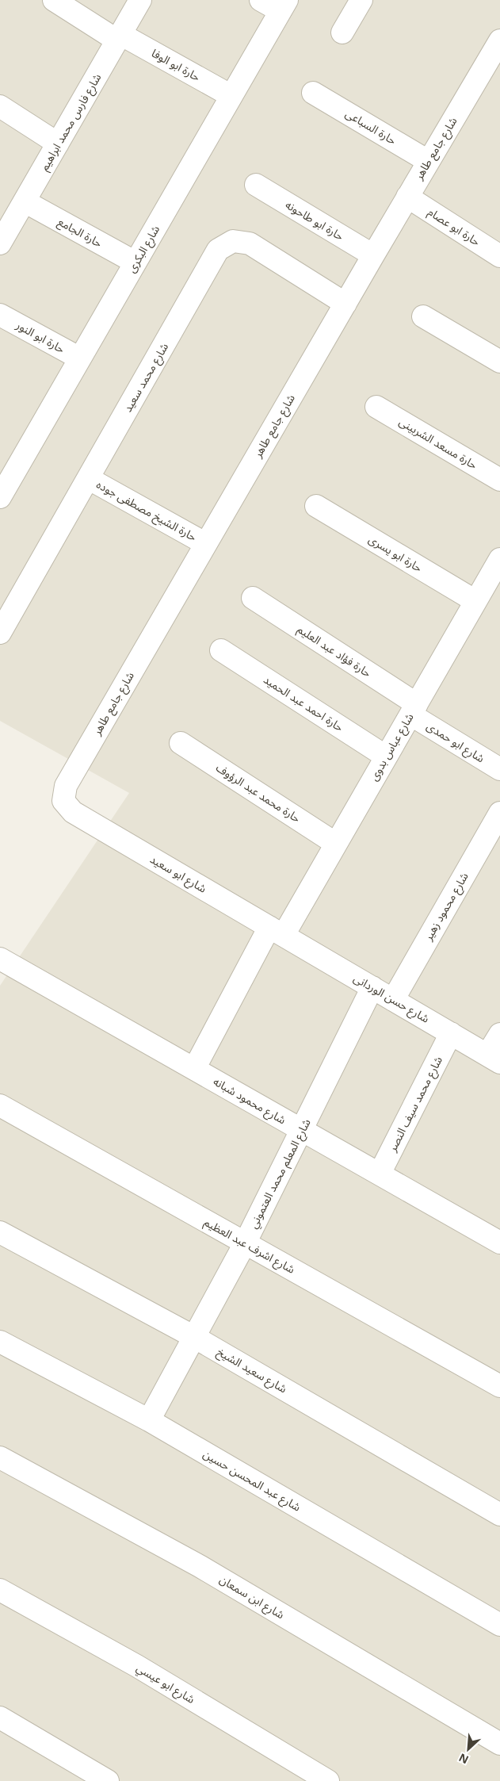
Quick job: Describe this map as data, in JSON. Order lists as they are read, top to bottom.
{
  "streets": {
    "street": [
      "حارة ابو الوفا",
      "شارع فارس محمد ابراهيم",
      "حارة السباعى",
      "شارع جامع طاهر",
      "حارة ابو طاحونه",
      "حارة ابو عصام",
      "حارة الجامع",
      "شارع البكرى",
      "حارة ابو النور",
      "شارع محمد سعيد",
      "حارة مسعد الشربينى",
      "حارة الشيخ مصطفى جوده",
      "حارة ابو يسرى",
      "حارة فؤاد عبد العليم",
      "حارة احمد عبد الحميد",
      "شارع ابو حمدى",
      "شارع عباس بدوى",
      "حارة محمد عبد الرؤوف",
      "شارع ابو سعيد",
      "شارع محمود زهير",
      "شارع حسن الوردانى",
      "شارع محمود شبانه",
      "شارع محمد سيف النصر",
      "شارع المعلم محمد العتموني",
      "شارع اشرف عبد العظيم",
      "شارع سعيد الشيخ",
      "شارع عبد المحسن حسين",
      "شارع ابن سمعان",
      "شارع ابو عيسي"
    ]
  },
  "crossings": [
    ["حارة ابو الوفا", "شارع فارس محمد ابراهيم"],
    ["حارة ابو الوفا", "شارع البكرى"],
    ["شارع فارس محمد ابراهيم", "حارة الجامع"],
    ["حارة السباعى", "شارع جامع طاهر"],
    ["شارع جامع طاهر", "حارة ابو طاحونه"],
    ["شارع جامع طاهر", "حارة ابو عصام"],
    ["شارع جامع طاهر", "شارع محمد سعيد"],
    ["شارع جامع طاهر", "حارة الشيخ مصطفى جوده"],
    ["شارع جامع طاهر", "شارع ابو سعيد"],
    ["حارة الجامع", "شارع البكرى"],
    ["شارع البكرى", "حارة ابو النور"],
    ["شارع محمد سعيد", "حارة الشيخ مصطفى جوده"],
    ["حارة ابو يسرى", "شارع عباس بدوى"],
    ["حارة فؤاد عبد العليم", "شارع ابو حمدى"],
    ["حارة فؤاد عبد العليم", "شارع عباس بدوى"],
    ["حارة احمد عبد الحميد", "شارع عباس بدوى"],
    ["شارع ابو حمدى", "شارع عباس بدوى"],
    ["شارع عباس بدوى", "حارة محمد عبد الرؤوف"],
    ["شارع عباس بدوى", "شارع ابو سعيد"],
    ["شارع عباس بدوى", "شارع حسن الوردانى"],
    ["شارع عباس بدوى", "شارع محمود شبانه"],
    ["شارع ابو سعيد", "شارع حسن الوردانى"],
    ["شارع محمود زهير", "شارع حسن الوردانى"],
    ["شارع حسن الوردانى", "شارع محمد سيف النصر"],
    ["شارع حسن الوردانى", "شارع المعلم محمد العتموني"],
    ["شارع محمود شبانه", "شارع محمد سيف النصر"],
    ["شارع محمود شبانه", "شارع المعلم محمد العتموني"],
    ["شارع المعلم محمد العتموني", "شارع اشرف عبد العظيم"],
    ["شارع المعلم محمد العتموني", "شارع سعيد الشيخ"],
    ["شارع المعلم محمد العتموني", "شارع عبد المحسن حسين"]
  ],
  "north": "bottom left"
}
